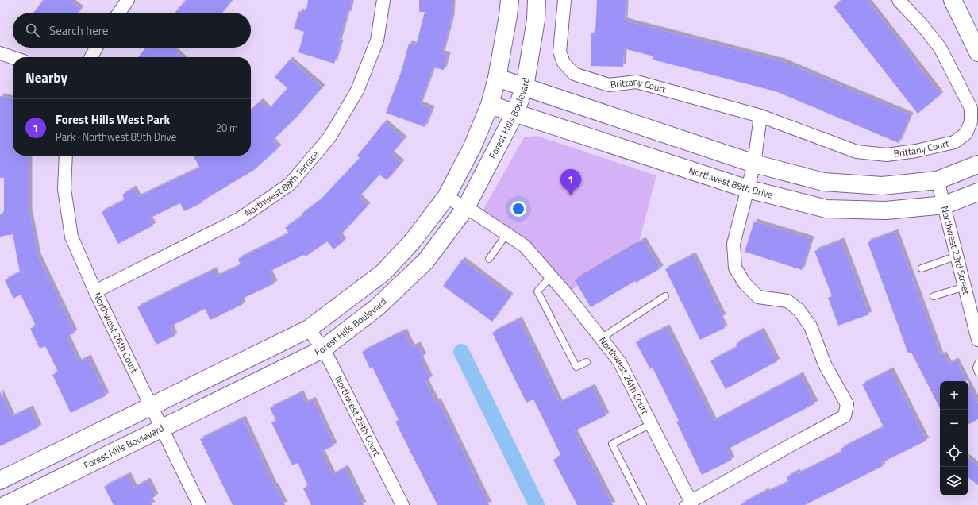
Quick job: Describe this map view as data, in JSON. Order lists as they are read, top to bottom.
{
  "streets": {
    "street": [
      "Brittany Court",
      "Forest Hills Boulevard",
      "Northwest 88th Terrace",
      "Northwest 89th Drive",
      "Northwest 23rd Street",
      "Northwest 26th Court",
      "Northwest 24th Court",
      "Northwest 25th Court"
    ]
  },
  "crossings": [
    ["Forest Hills Boulevard", "Northwest 89th Drive"],
    ["Forest Hills Boulevard", "Northwest 26th Court"],
    ["Forest Hills Boulevard", "Northwest 24th Court"],
    ["Forest Hills Boulevard", "Northwest 25th Court"],
    ["Northwest 88th Terrace", "Northwest 26th Court"],
    ["Northwest 89th Drive", "Northwest 23rd Street"],
    ["Northwest 89th Drive", "Northwest 24th Court"]
  ],
  "page": {
    "search": "Search here",
    "heading": "Nearby",
    "list": [
      {
        "mark": "1",
        "name": "Forest Hills West Park",
        "note": "Park · Northwest 89th Drive",
        "value": "20 m"
      }
    ],
    "pins": "1",
    "map_buttons": ["+", "−"]
  }
}
